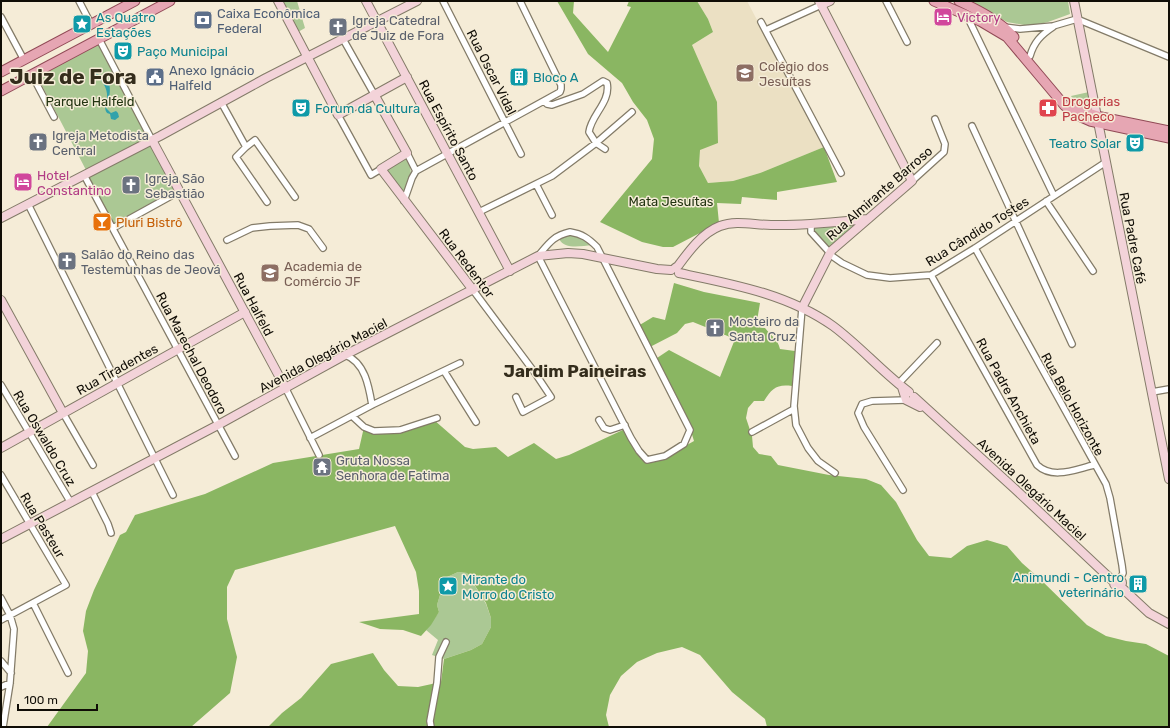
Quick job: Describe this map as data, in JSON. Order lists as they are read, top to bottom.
{
  "streets": {
    "street": [
      "Rua Oscar Vidal",
      "Rua Espírito Santo",
      "Rua Almirante Barroso",
      "Rua Cândido Tostes",
      "Rua Padre Café",
      "Rua Redentor",
      "Rua Halfeld",
      "Rua Marechal Deodoro",
      "Avenida Olegário Maciel",
      "Rua Tiradentes",
      "Rua Padre Anchieta",
      "Rua Belo Horizonte",
      "Rua Oswaldo Cruz",
      "Rua Pasteur"
    ]
  },
  "crossings": [
    ["Rua Espírito Santo", "Avenida Olegário Maciel"],
    ["Rua Almirante Barroso", "Rua Cândido Tostes"],
    ["Rua Almirante Barroso", "Avenida Olegário Maciel"],
    ["Rua Cândido Tostes", "Rua Padre Café"],
    ["Rua Cândido Tostes", "Rua Padre Anchieta"],
    ["Rua Cândido Tostes", "Rua Belo Horizonte"],
    ["Rua Redentor", "Avenida Olegário Maciel"],
    ["Rua Halfeld", "Avenida Olegário Maciel"],
    ["Rua Halfeld", "Rua Tiradentes"],
    ["Rua Marechal Deodoro", "Avenida Olegário Maciel"],
    ["Rua Marechal Deodoro", "Rua Tiradentes"],
    ["Avenida Olegário Maciel", "Rua Belo Horizonte"],
    ["Avenida Olegário Maciel", "Rua Oswaldo Cruz"],
    ["Avenida Olegário Maciel", "Rua Pasteur"],
    ["Rua Tiradentes", "Rua Oswaldo Cruz"],
    ["Rua Padre Anchieta", "Rua Belo Horizonte"]
  ],
  "districts": ["Juiz de Fora", "Jardim Paineiras"],
  "parks": ["Parque Halfeld", "Mata Jesuítas"],
  "places": {
    "hotel": ["Victory", "Hotel Constantino"],
    "bank": ["Caixa Econômica Federal"],
    "place": ["As Quatro Estações", "Mirante do Morro do Cristo"],
    "church": [
      "Igreja Catedral de Juiz de Fora",
      "Igreja Metodista Central",
      "Igreja São Sebastião",
      "Salão do Reino das Testemunhas de Jeová",
      "Mosteiro da Santa Cruz"
    ],
    "theatre": ["Paço Municipal", "Forum da Cultura", "Teatro Solar"],
    "school or university": ["Colégio dos Jesuítas", "Academia de Comércio JF"],
    "public building": ["Anexo Ignácio Halfeld"],
    "building": ["Bloco A", "Animundi - Centro veterinário"],
    "pharmacy": ["Drogarias Pacheco"],
    "bar": ["Pluri Bistrô"],
    "temple": ["Gruta Nossa Senhora de Fatima"]
  },
  "scale_bar": "100 m"
}
